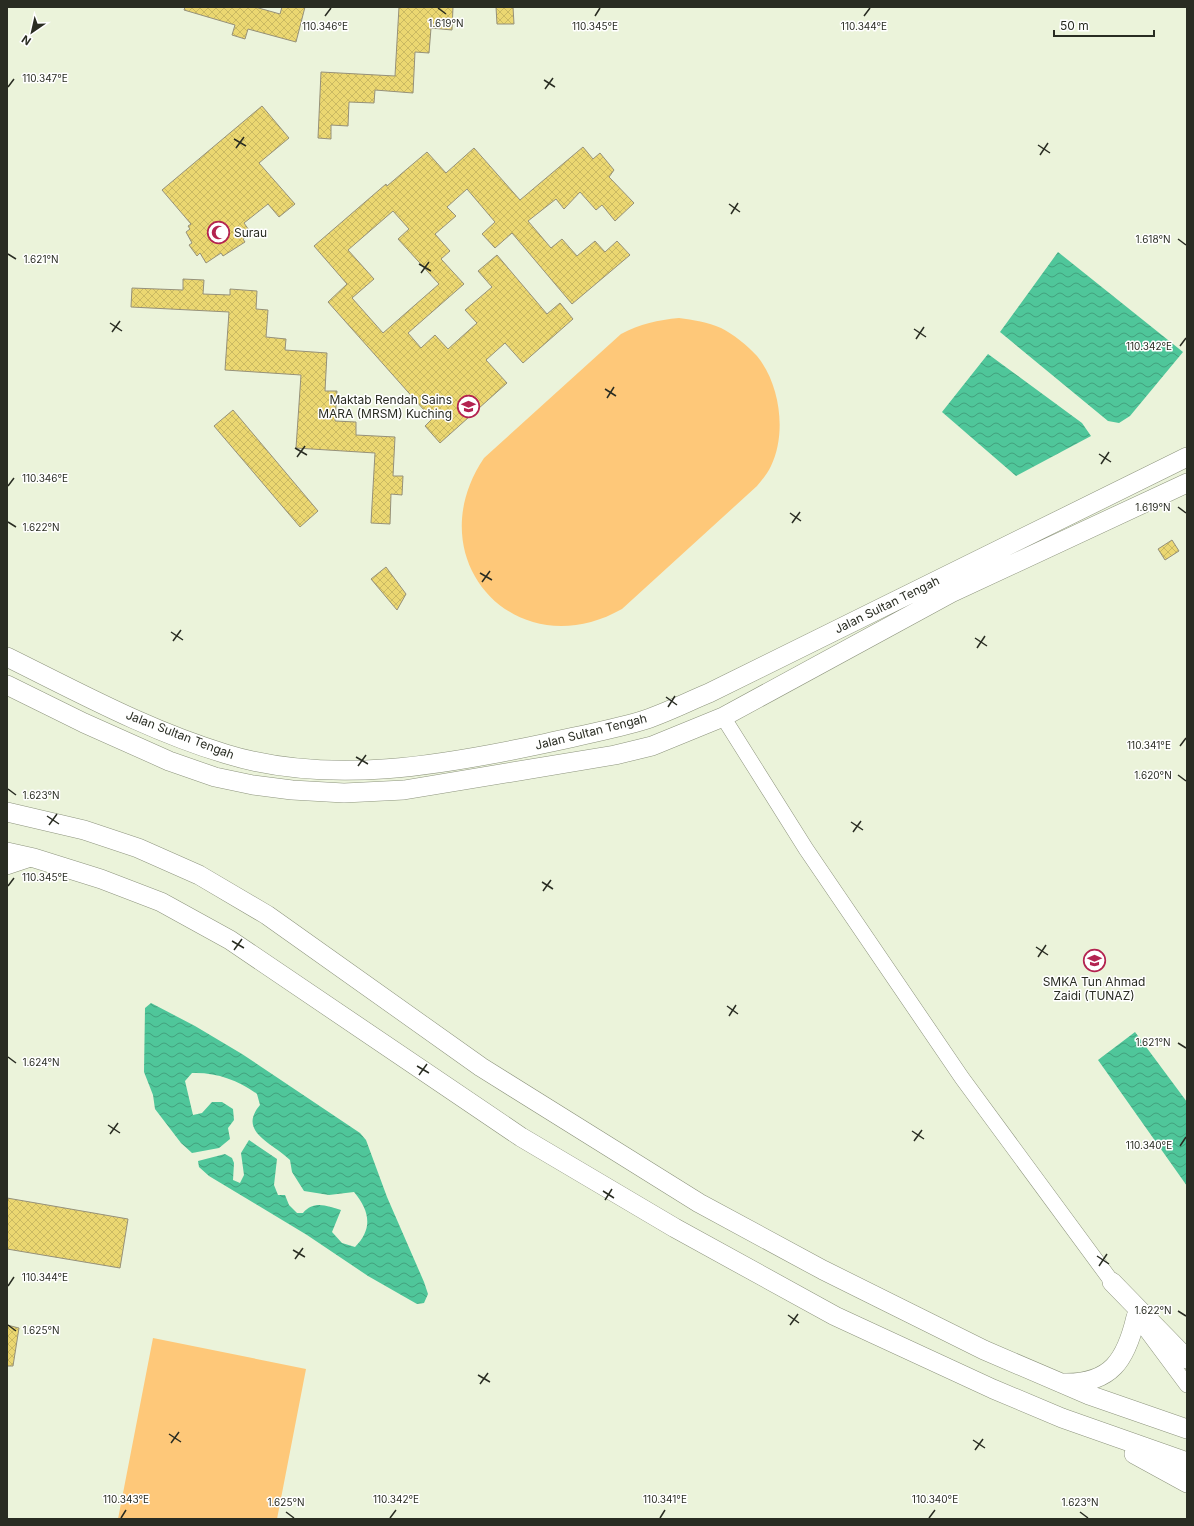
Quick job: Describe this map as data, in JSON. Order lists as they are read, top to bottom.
{
  "streets": {
    "main road": ["Jalan Sultan Tengah"]
  },
  "places": {
    "mosque": ["Surau"],
    "school or university": ["Maktab Rendah Sains MARA (MRSM) Kuching", "SMKA Tun Ahmad Zaidi (TUNAZ)"]
  },
  "scale_bar": "50 m",
  "north": "bottom left",
  "coordinates": [
    "1.619°N",
    "110.346°E",
    "110.345°E",
    "110.344°E",
    "110.347°E",
    "1.618°N",
    "1.621°N",
    "110.342°E",
    "1.622°N",
    "110.341°E",
    "1.620°N",
    "1.623°N",
    "1.624°N",
    "110.340°E",
    "1.625°N",
    "110.343°E"
  ]
}
